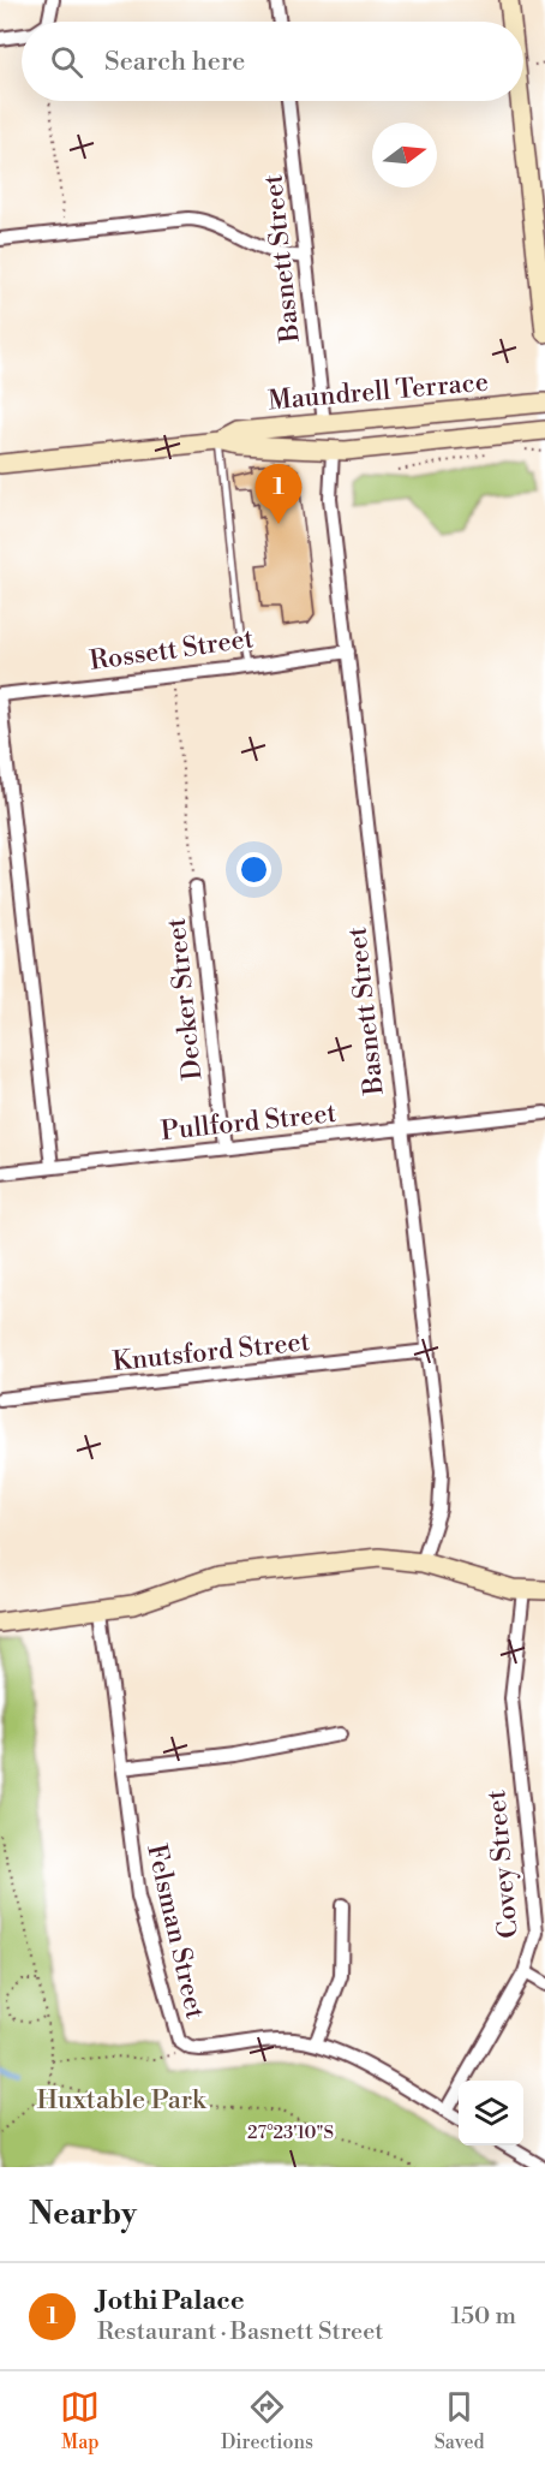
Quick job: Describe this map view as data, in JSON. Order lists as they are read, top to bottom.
{
  "streets": {
    "main road": ["Maundrell Terrace"],
    "street": [
      "Basnett Street",
      "Rossett Street",
      "Decker Street",
      "Pullford Street",
      "Knutsford Street",
      "Covey Street",
      "Felsman Street"
    ]
  },
  "crossings": [
    ["Basnett Street", "Maundrell Terrace"],
    ["Basnett Street", "Rossett Street"],
    ["Basnett Street", "Pullford Street"],
    ["Basnett Street", "Knutsford Street"],
    ["Decker Street", "Pullford Street"],
    ["Covey Street", "Felsman Street"]
  ],
  "parks": ["Huxtable Park"],
  "north": "right",
  "page": {
    "search": "Search here",
    "pins": "1",
    "heading": "Nearby",
    "list": [
      {
        "mark": "1",
        "name": "Jothi Palace",
        "note": "Restaurant · Basnett Street",
        "value": "150 m"
      }
    ],
    "nav": ["Map", "Directions", "Saved"]
  },
  "coordinates": ["27°23'10\"S"]
}
